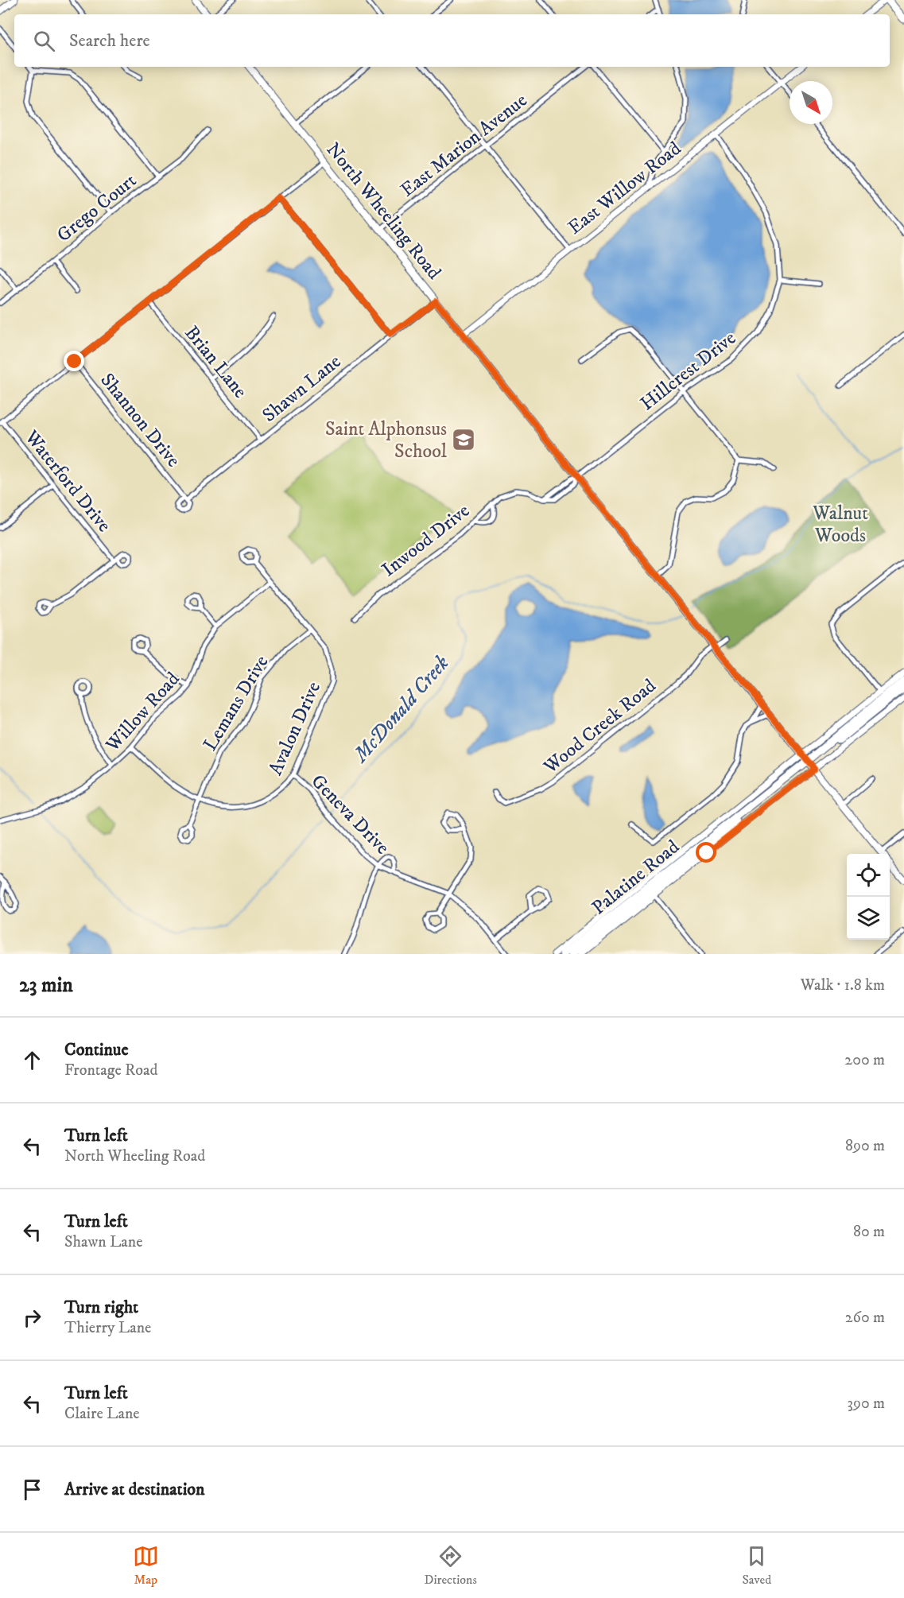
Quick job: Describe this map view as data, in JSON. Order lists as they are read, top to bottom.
{
  "streets": {
    "main road": ["North Wheeling Road", "Palatine Road"],
    "street": [
      "East Marion Avenue",
      "East Willow Road",
      "Grego Court",
      "Brian Lane",
      "Hillcrest Drive",
      "Shawn Lane",
      "Shannon Drive",
      "Waterford Drive",
      "Inwood Drive",
      "Lemans Drive",
      "Willow Road",
      "Wood Creek Road",
      "Avalon Drive",
      "Geneva Drive"
    ]
  },
  "crossings": [
    ["East Marion Avenue", "North Wheeling Road"],
    ["East Willow Road", "North Wheeling Road"],
    ["East Willow Road", "Hillcrest Drive"],
    ["North Wheeling Road", "Hillcrest Drive"],
    ["North Wheeling Road", "Shawn Lane"],
    ["North Wheeling Road", "Inwood Drive"],
    ["North Wheeling Road", "Wood Creek Road"],
    ["North Wheeling Road", "Palatine Road"],
    ["Brian Lane", "Shawn Lane"],
    ["Hillcrest Drive", "Inwood Drive"],
    ["Shawn Lane", "Shannon Drive"],
    ["Lemans Drive", "Avalon Drive"],
    ["Willow Road", "Avalon Drive"],
    ["Avalon Drive", "Geneva Drive"]
  ],
  "water": ["McDonald Creek"],
  "parks": ["Walnut Woods"],
  "places": {
    "school or university": ["Saint Alphonsus School"]
  },
  "north": "bottom right",
  "page": {
    "search": "Search here",
    "heading": ["23 min", "Walk · 1.8 km"],
    "list": [
      ["Continue", "Frontage Road", "200 m"],
      ["Turn left", "North Wheeling Road", "890 m"],
      ["Turn left", "Shawn Lane", "80 m"],
      ["Turn right", "Thierry Lane", "260 m"],
      ["Turn left", "Claire Lane", "390 m"],
      "Arrive at destination"
    ],
    "nav": ["Map", "Directions", "Saved"]
  }
}
